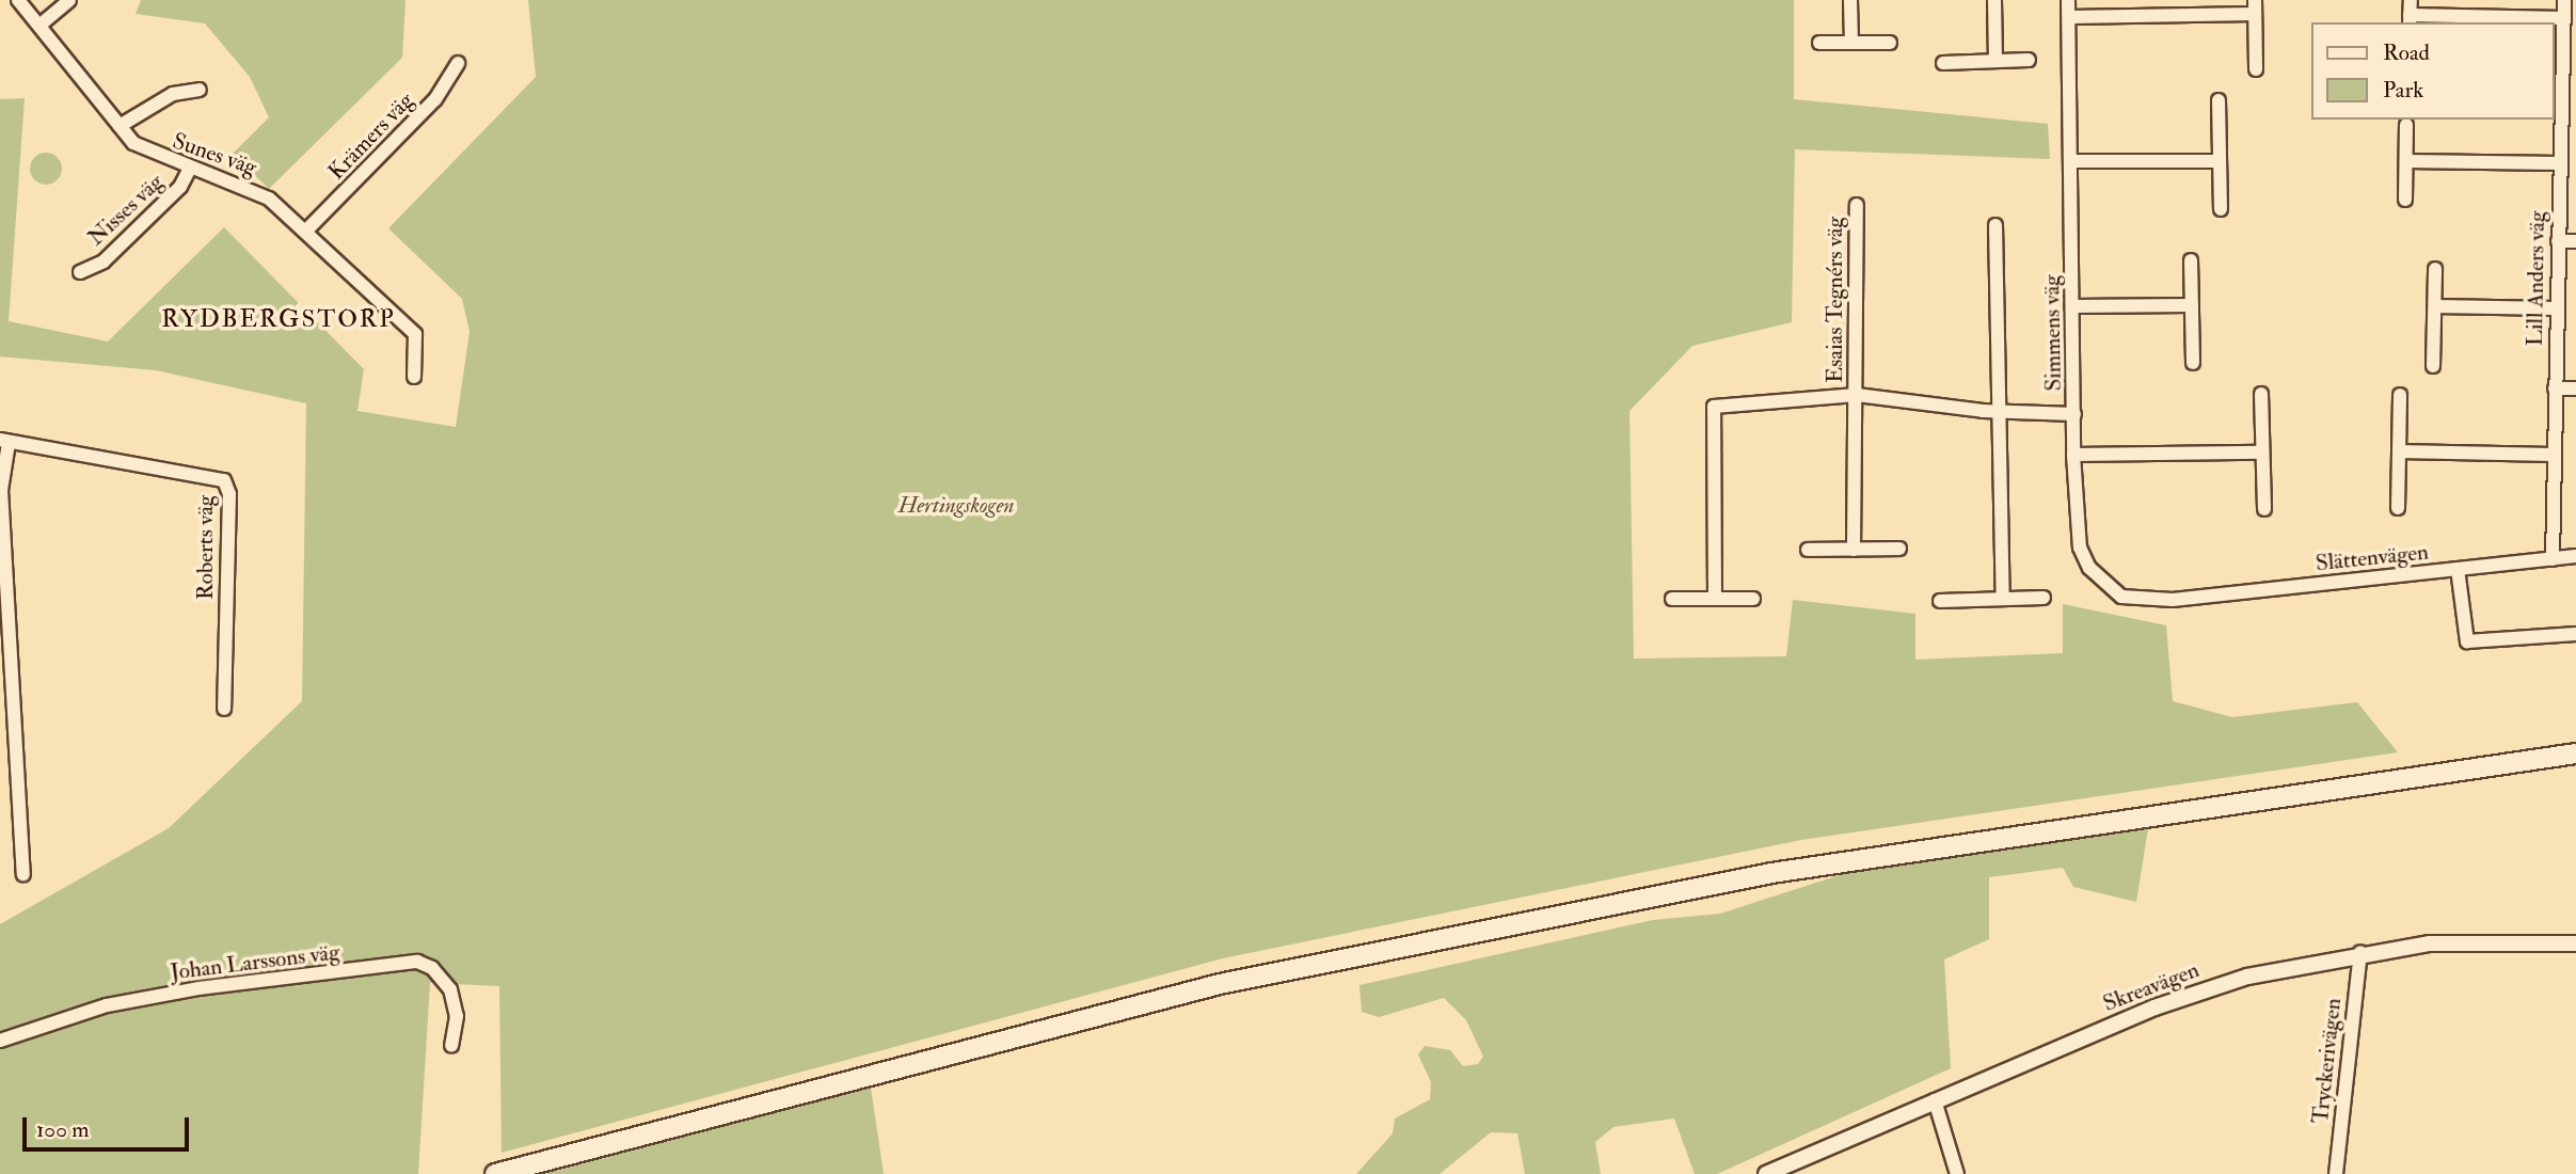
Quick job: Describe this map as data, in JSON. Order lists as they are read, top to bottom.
{
  "streets": {
    "street": [
      "Krämers väg",
      "Sunes väg",
      "Nisses väg",
      "Lill Anders väg",
      "Esaias Tegnérs väg",
      "Simmens väg",
      "Roberts väg",
      "Slättenvägen",
      "Johan Larssons väg",
      "Skreavägen",
      "Tryckerivägen"
    ]
  },
  "crossings": [
    ["Krämers väg", "Sunes väg"],
    ["Sunes väg", "Nisses väg"],
    ["Lill Anders väg", "Slättenvägen"],
    ["Simmens väg", "Slättenvägen"],
    ["Skreavägen", "Tryckerivägen"]
  ],
  "districts": ["RYDBERGSTORP"],
  "parks": ["Hertingskogen"],
  "legend": ["Road", "Park"],
  "scale_bar": "100 m"
}
